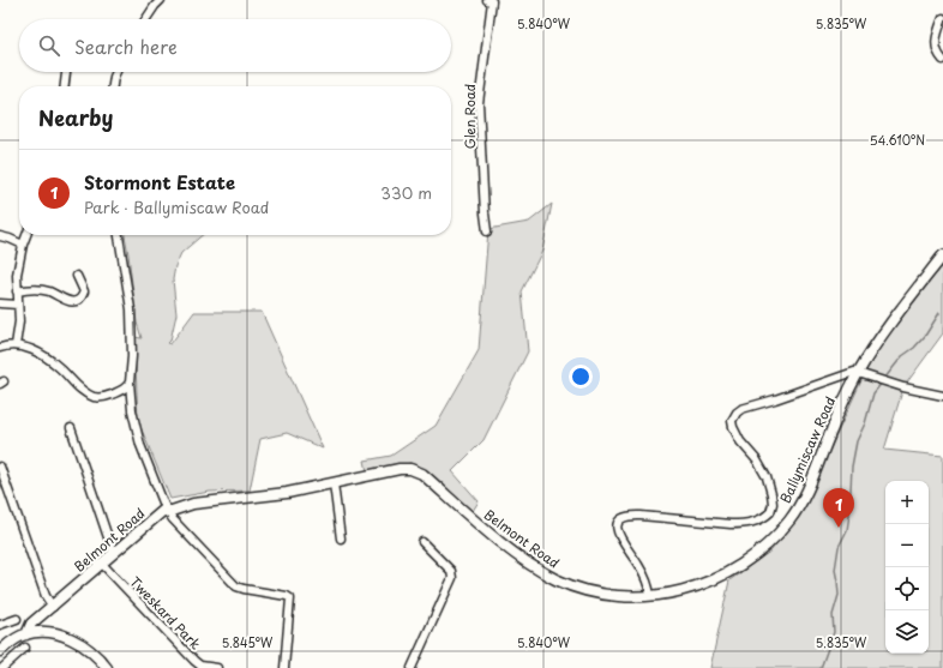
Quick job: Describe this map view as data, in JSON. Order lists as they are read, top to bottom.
{
  "streets": {
    "main road": ["Ballymiscaw Road", "Belmont Road"],
    "street": ["Glen Road", "Tweskard Park"]
  },
  "crossings": [
    ["Ballymiscaw Road", "Belmont Road"],
    ["Belmont Road", "Tweskard Park"]
  ],
  "page": {
    "search": "Search here",
    "heading": "Nearby",
    "list": [
      {
        "mark": "1",
        "name": "Stormont Estate",
        "note": "Park · Ballymiscaw Road",
        "value": "330 m"
      }
    ],
    "map_buttons": ["+", "−"],
    "pins": "1"
  },
  "coordinates": [
    "5.840°W",
    "5.835°W",
    "54.610°N",
    "5.845°W"
  ]
}
